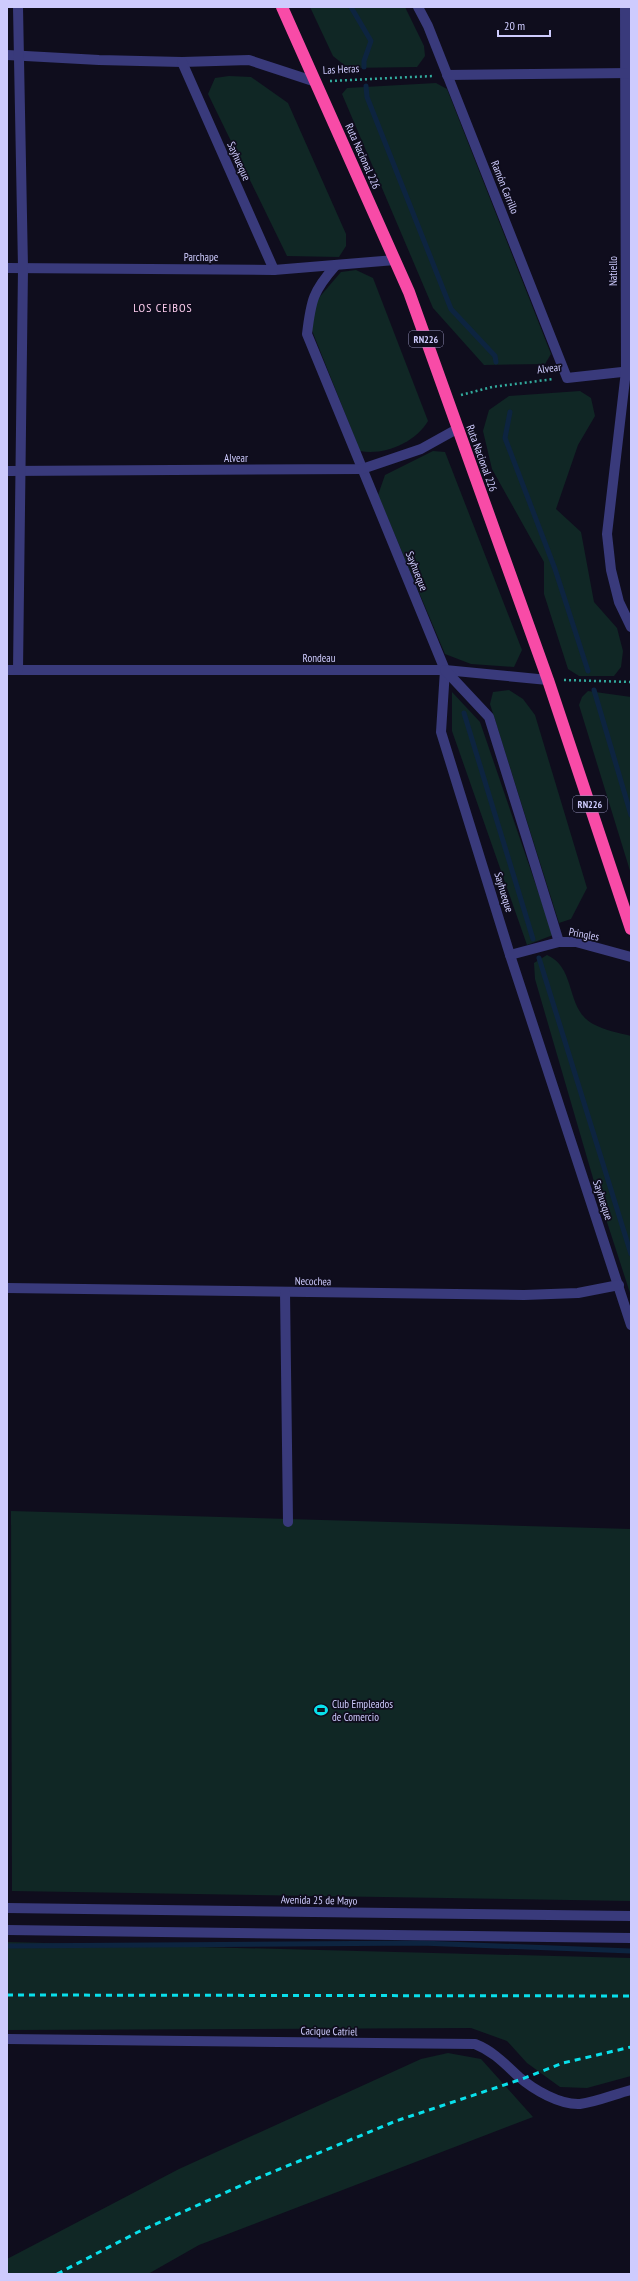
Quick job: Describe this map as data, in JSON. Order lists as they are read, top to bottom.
{
  "streets": {
    "highway": ["Ruta Nacional 226", "RN226"],
    "street": [
      "Las Heras",
      "Sayhueque",
      "Ramón Carrillo",
      "Parchape",
      "Natiello",
      "Alvear",
      "Rondeau",
      "Pringles",
      "Necochea",
      "Avenida 25 de Mayo",
      "Cacique Catriel"
    ]
  },
  "crossings": [
    ["Las Heras", "Ruta Nacional 226"],
    ["Las Heras", "Sayhueque"],
    ["Las Heras", "Ramón Carrillo"],
    ["Ruta Nacional 226", "Parchape"],
    ["Ruta Nacional 226", "Alvear"],
    ["Ruta Nacional 226", "Rondeau"],
    ["Sayhueque", "Parchape"],
    ["Sayhueque", "Alvear"],
    ["Sayhueque", "Rondeau"],
    ["Sayhueque", "Pringles"],
    ["Sayhueque", "Necochea"],
    ["Ramón Carrillo", "Alvear"],
    ["Natiello", "Alvear"]
  ],
  "districts": ["LOS CEIBOS"],
  "places": {
    "sports": ["Club Empleados de Comercio"]
  },
  "scale_bar": "20 m"
}
